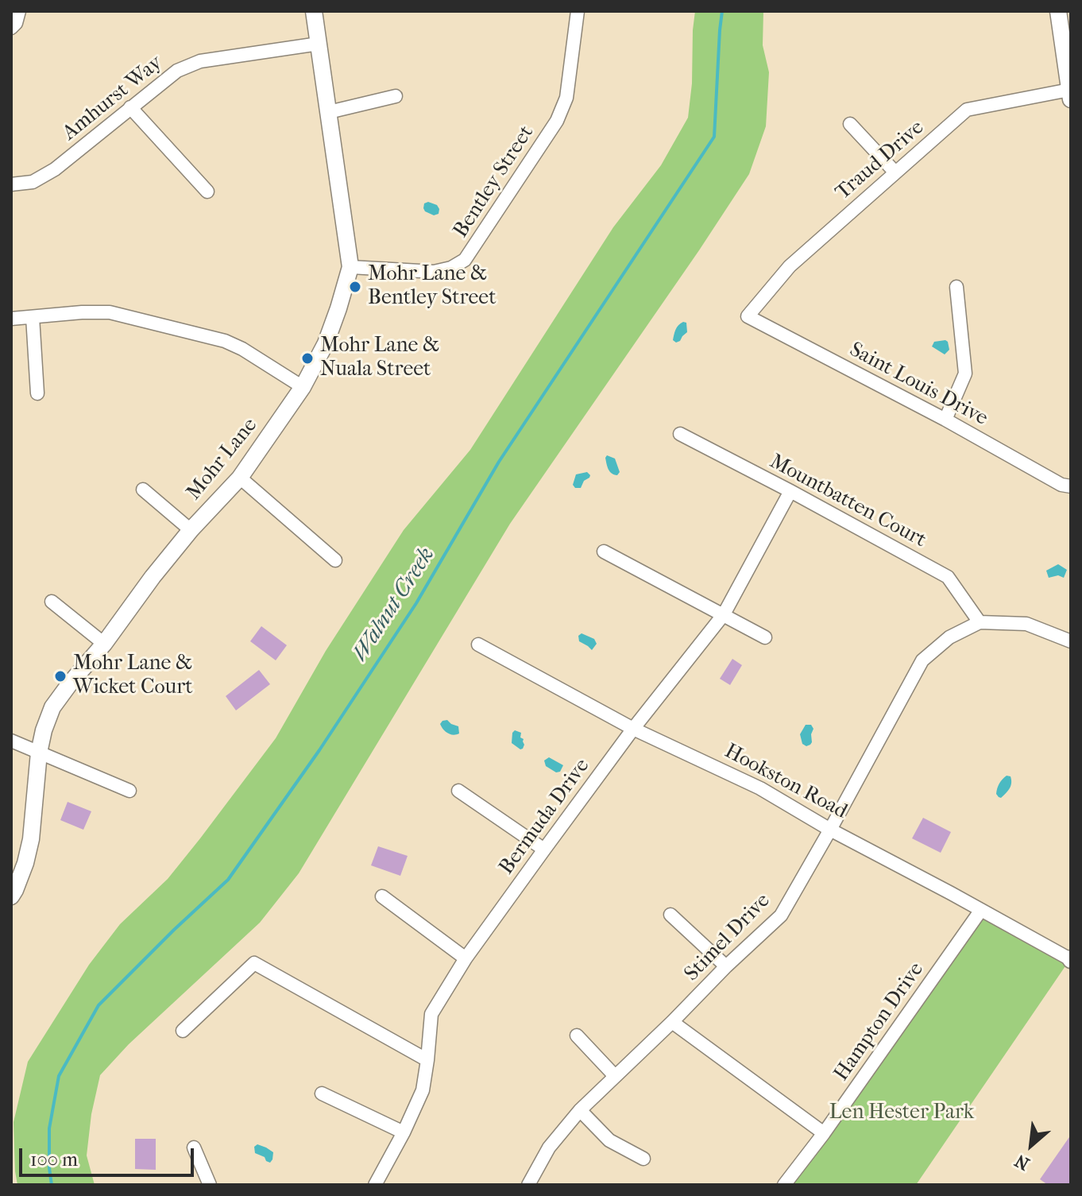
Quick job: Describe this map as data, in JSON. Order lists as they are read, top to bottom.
{
  "streets": {
    "street": [
      "Amhurst Way",
      "Traud Drive",
      "Bentley Street",
      "Saint Louis Drive",
      "Mohr Lane",
      "Mountbatten Court",
      "Hookston Road",
      "Bermuda Drive",
      "Stimel Drive",
      "Hampton Drive"
    ]
  },
  "crossings": [
    ["Amhurst Way", "Mohr Lane"],
    ["Traud Drive", "Saint Louis Drive"],
    ["Bentley Street", "Mohr Lane"],
    ["Mountbatten Court", "Bermuda Drive"],
    ["Mountbatten Court", "Stimel Drive"],
    ["Hookston Road", "Bermuda Drive"],
    ["Hookston Road", "Stimel Drive"],
    ["Hookston Road", "Hampton Drive"]
  ],
  "water": ["Walnut Creek"],
  "parks": ["Len Hester Park"],
  "places": ["Mohr Lane & Bentley Street", "Mohr Lane & Nuala Street", "Mohr Lane & Wicket Court"],
  "scale_bar": "100 m",
  "north": "bottom left"
}
